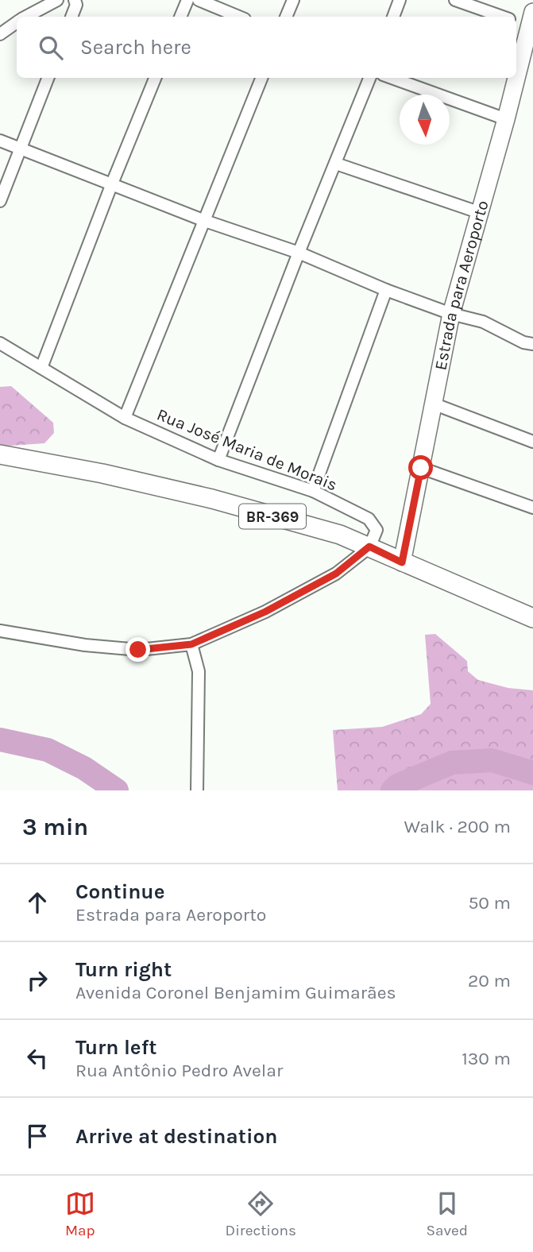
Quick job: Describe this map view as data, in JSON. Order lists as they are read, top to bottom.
{
  "streets": {
    "main road": ["BR-369"],
    "street": ["Estrada para Aeroporto", "Rua José Maria de Morais"]
  },
  "crossings": [
    ["Estrada para Aeroporto", "BR-369"],
    ["Rua José Maria de Morais", "BR-369"]
  ],
  "north": "bottom",
  "page": {
    "search": "Search here",
    "heading": ["3 min", "Walk · 200 m"],
    "list": [
      ["Continue", "Estrada para Aeroporto", "50 m"],
      ["Turn right", "Avenida Coronel Benjamim Guimarães", "20 m"],
      ["Turn left", "Rua Antônio Pedro Avelar", "130 m"],
      "Arrive at destination"
    ],
    "nav": ["Map", "Directions", "Saved"]
  }
}
